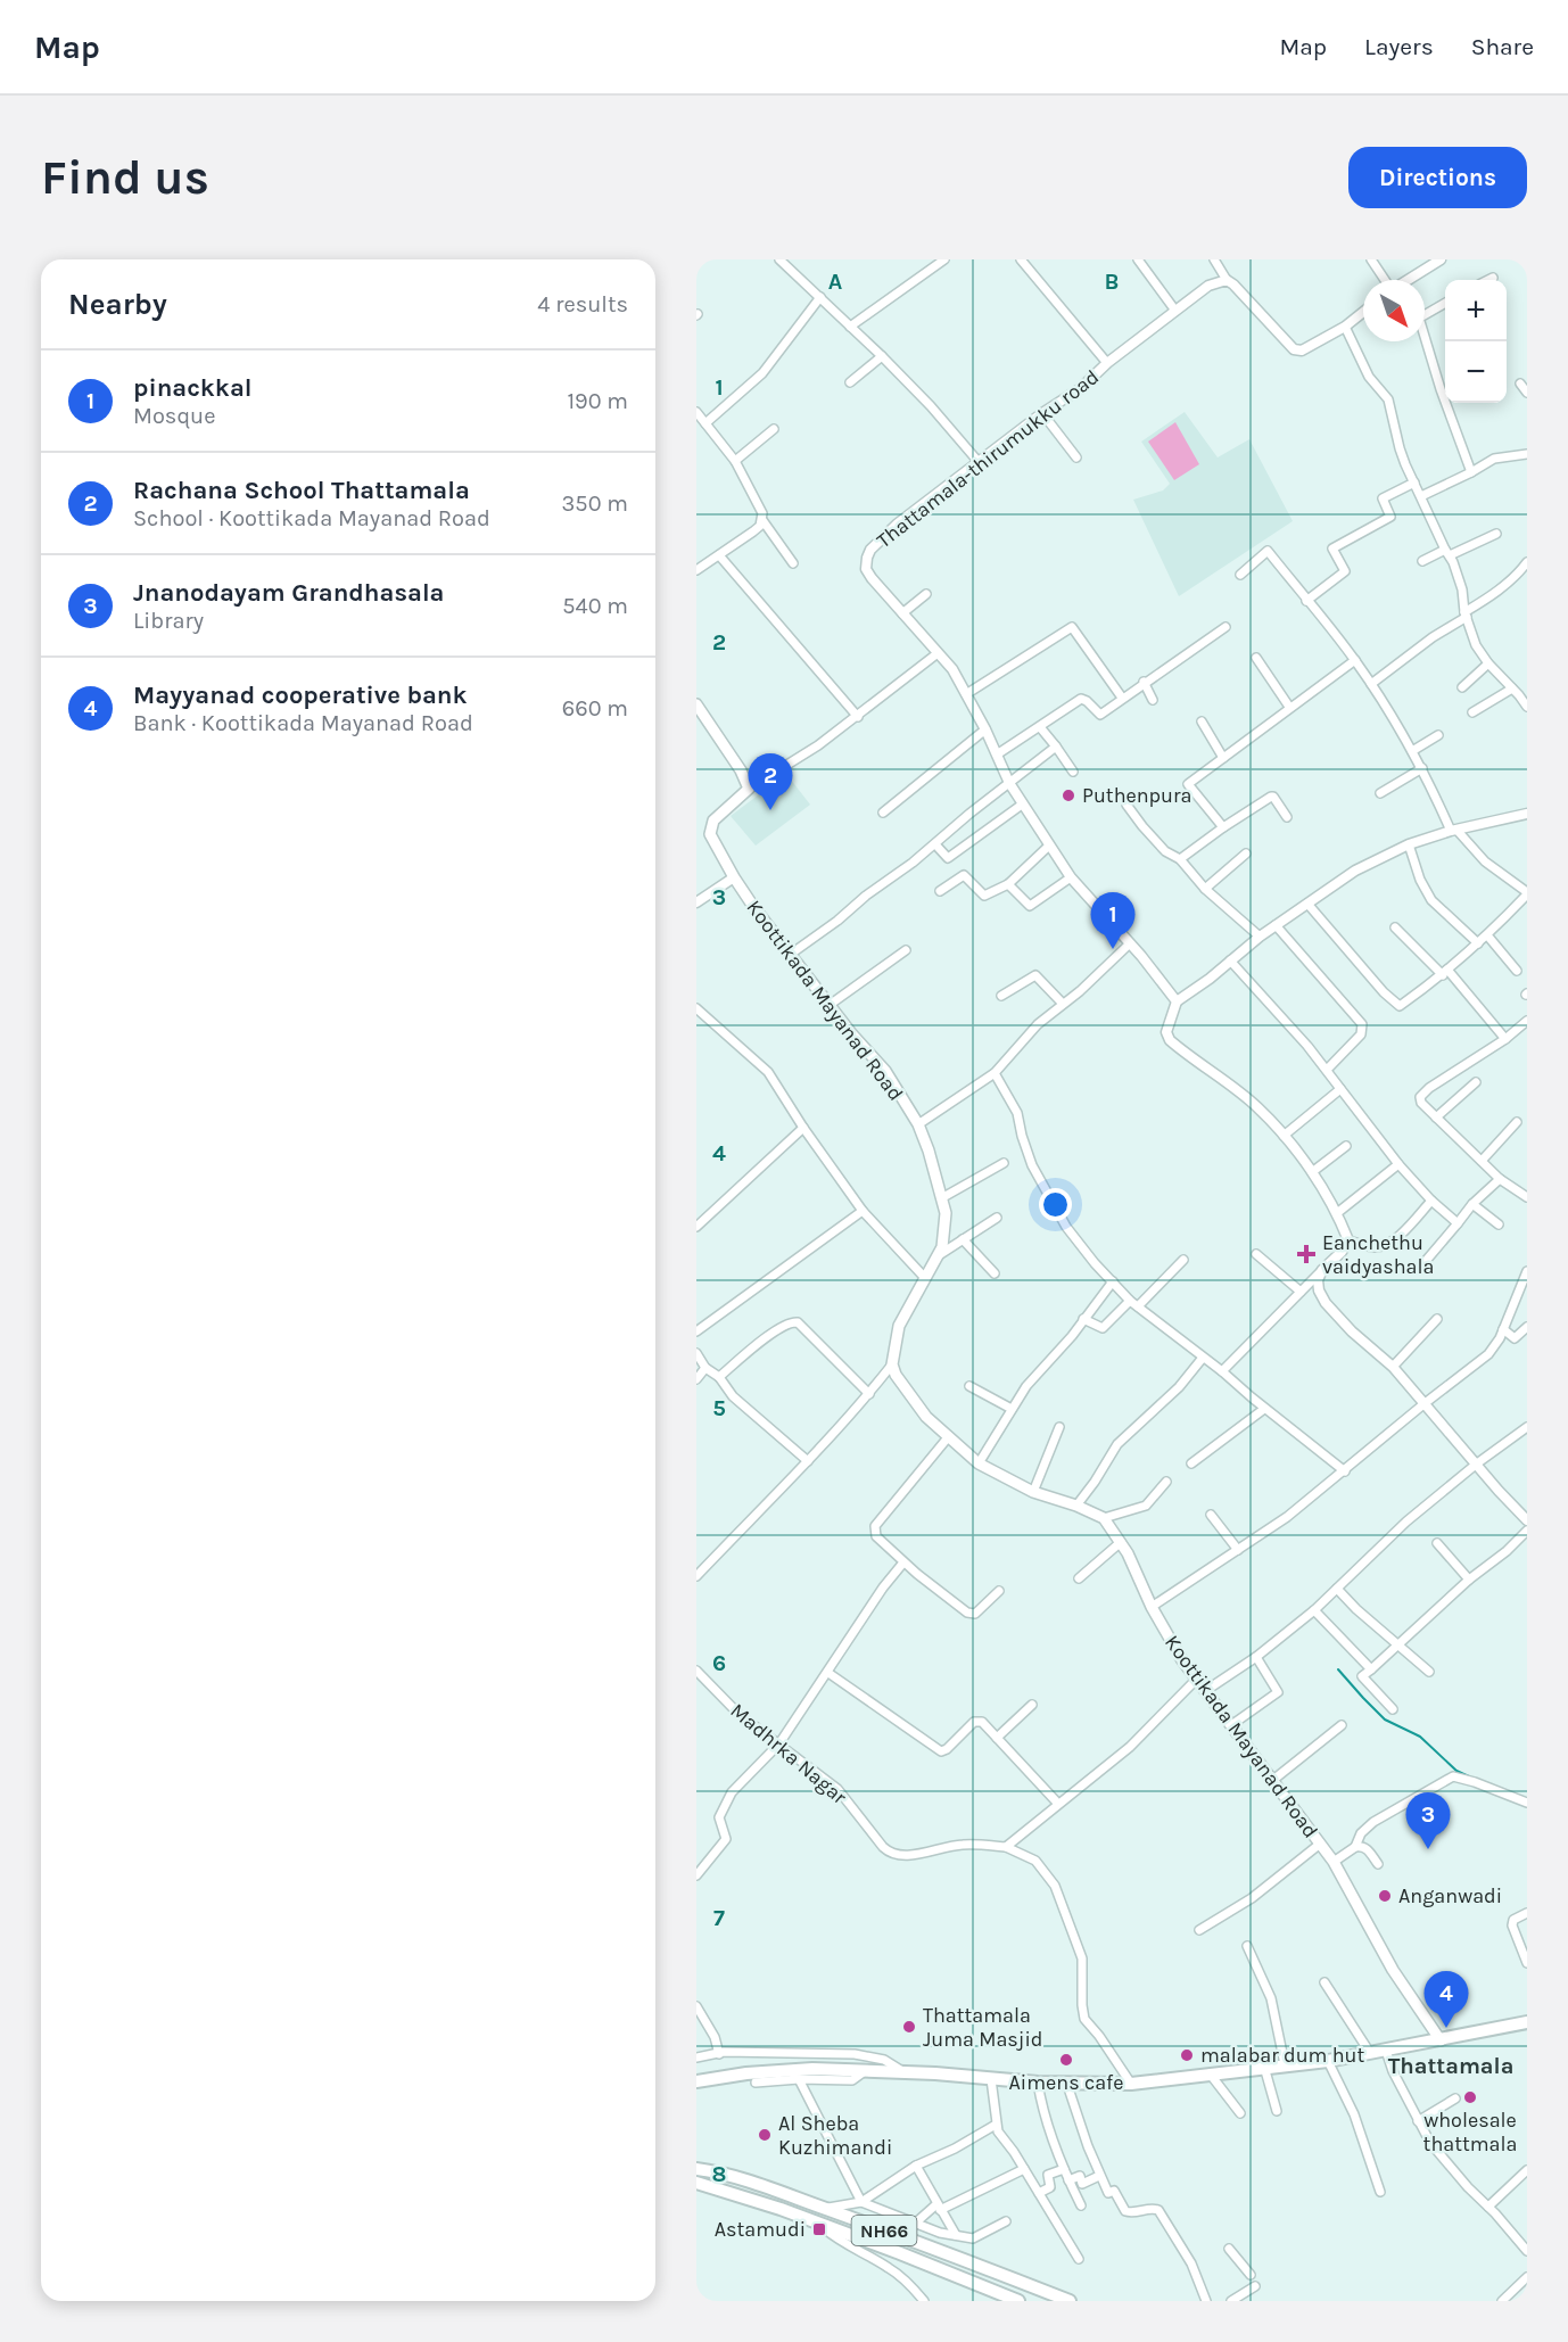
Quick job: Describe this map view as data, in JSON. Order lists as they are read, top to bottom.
{
  "streets": {
    "main road": ["Koottikada Mayanad Road", "NH66"],
    "street": ["Thattamala-thirumukku road", "Madhrka Nagar"]
  },
  "districts": ["Thattamala"],
  "places": {
    "other": [
      "Puthenpura",
      "Anganwadi",
      "Thattamala Juma Masjid",
      "malabar dum hut",
      "Aimens cafe",
      "wholesale thattmala",
      "Al Sheba Kuzhimandi"
    ],
    "health": ["Eanchethu vaidyashala"],
    "transit": ["Astamudi"]
  },
  "north": "bottom right",
  "page": {
    "header": "Map",
    "nav": ["Map", "Layers", "Share"],
    "buttons": "Directions",
    "title": "Find us",
    "heading": ["Nearby", "4 results"],
    "map_buttons": ["+", "−"],
    "list": [
      {
        "mark": "1",
        "name": "pinackkal",
        "note": "Mosque",
        "value": "190 m"
      },
      {
        "mark": "2",
        "name": "Rachana School Thattamala",
        "note": "School · Koottikada Mayanad Road",
        "value": "350 m"
      },
      {
        "mark": "3",
        "name": "Jnanodayam Grandhasala",
        "note": "Library",
        "value": "540 m"
      },
      {
        "mark": "4",
        "name": "Mayyanad cooperative bank",
        "note": "Bank · Koottikada Mayanad Road",
        "value": "660 m"
      }
    ],
    "pins": [
      "2",
      "1",
      "3",
      "4"
    ]
  },
  "grid": {
    "columns": ["A", "B"],
    "rows": [
      "1",
      "2",
      "3",
      "4",
      "5",
      "6",
      "7",
      "8"
    ]
  }
}
